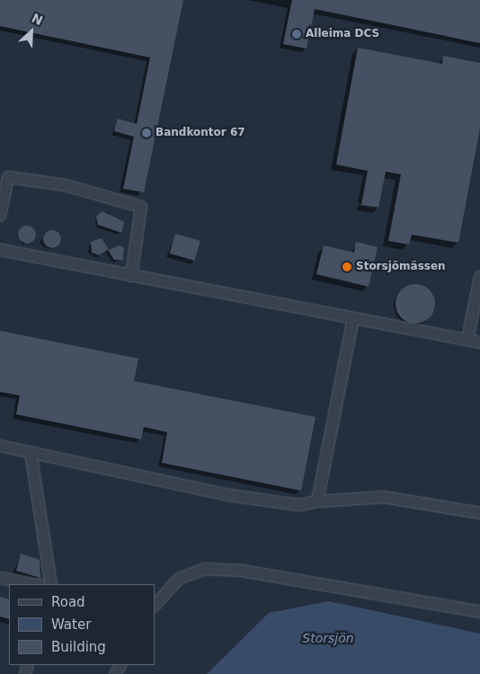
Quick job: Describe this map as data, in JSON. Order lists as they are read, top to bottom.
{
  "water": ["Storsjön"],
  "places": ["Alleima DCS", "Bandkontor 67", "Storsjömässen"],
  "legend": ["Road", "Water", "Building"],
  "north": "top right"
}
